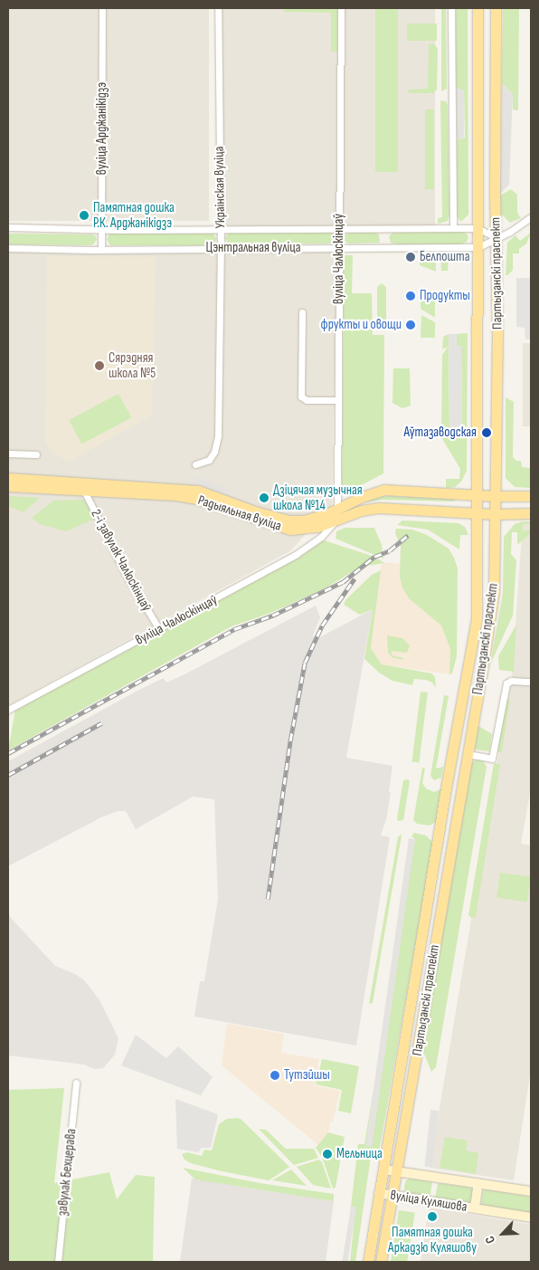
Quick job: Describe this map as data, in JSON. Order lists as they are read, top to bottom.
{
  "streets": {
    "main road": ["Партызанскі праспект", "Радыяльная вуліца", "вуліца Куляшова"],
    "street": [
      "вуліца Арджанікідзэ",
      "Украінская вуліца",
      "Цэнтральная вуліца",
      "вуліца Чалюскінцаў",
      "2-і завулак Чалюскінцаў",
      "завулак Бехцерава"
    ]
  },
  "crossings": [
    ["вуліца Арджанікідзэ", "Цэнтральная вуліца"],
    ["Украінская вуліца", "Цэнтральная вуліца"],
    ["Цэнтральная вуліца", "вуліца Чалюскінцаў"],
    ["Цэнтральная вуліца", "Партызанскі праспект"],
    ["вуліца Чалюскінцаў", "Радыяльная вуліца"],
    ["вуліца Чалюскінцаў", "2-і завулак Чалюскінцаў"],
    ["Партызанскі праспект", "Радыяльная вуліца"],
    ["Партызанскі праспект", "вуліца Куляшова"],
    ["Радыяльная вуліца", "2-і завулак Чалюскінцаў"]
  ],
  "places": [
    "Памятная дошка Р.К. Арджанікідзэ",
    "Белпошта",
    "Продукты",
    "фрукты и овощи",
    "Сярэдняя школа №5",
    "Аўтазаводская",
    "Дзіцячая музычная школа №14",
    "Тутэйшы",
    "Мельница",
    "Памятная дошка Аркадзю Куляшову"
  ],
  "north": "bottom left"
}
